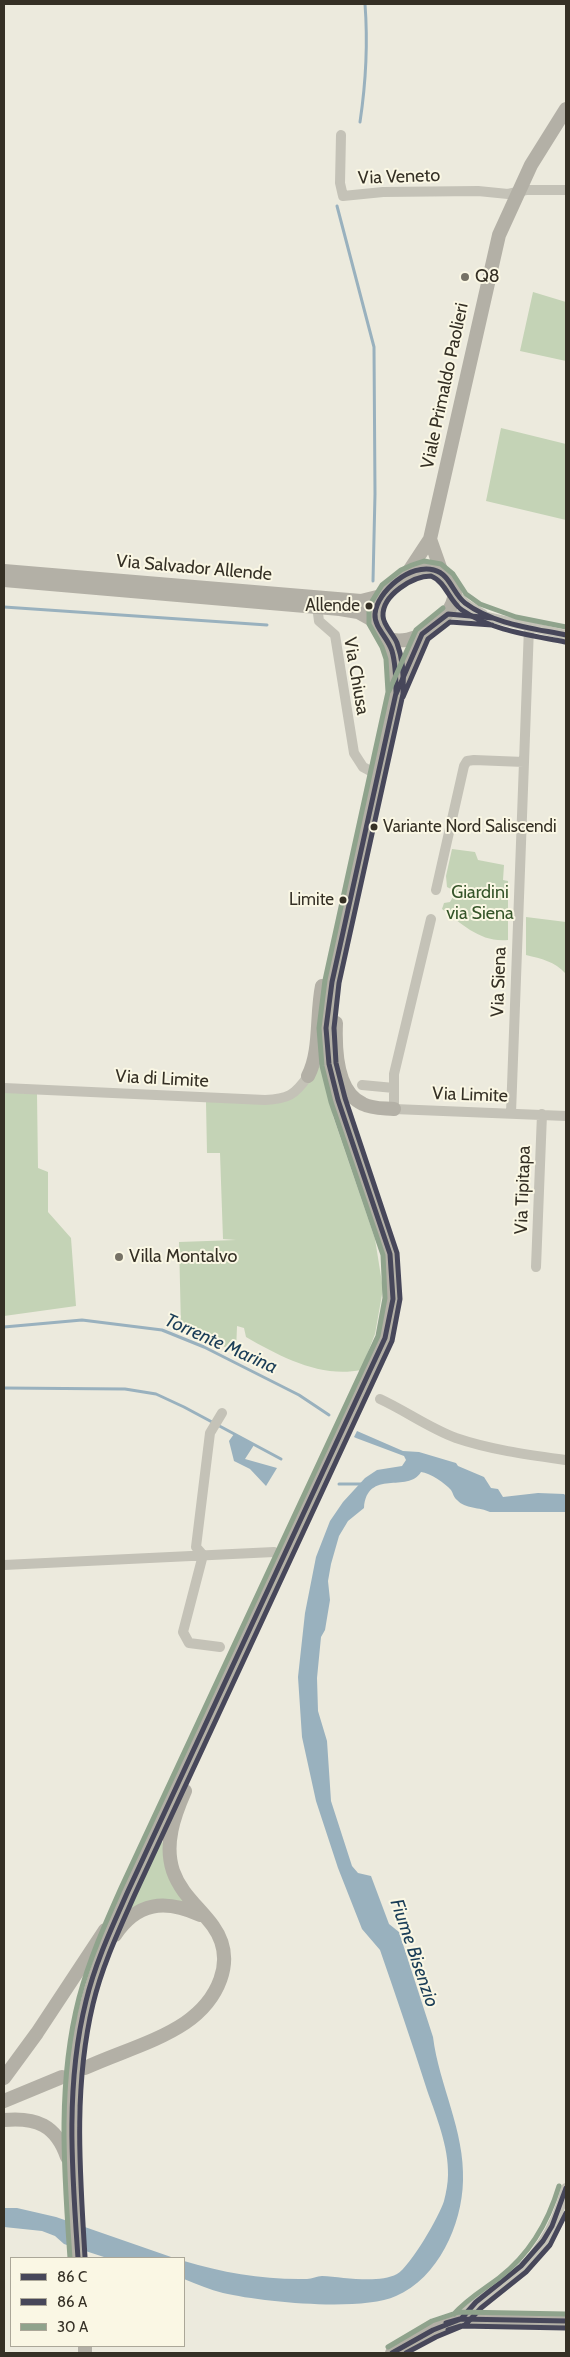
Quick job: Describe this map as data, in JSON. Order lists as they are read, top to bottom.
{
  "streets": {
    "main road": ["Viale Primaldo Paolieri", "Via Salvador Allende"],
    "street": [
      "Via Veneto",
      "Via Chiusa",
      "Via Siena",
      "Via di Limite",
      "Via Limite",
      "Via Tipitapa"
    ]
  },
  "crossings": [
    ["Via Veneto", "Viale Primaldo Paolieri"],
    ["Viale Primaldo Paolieri", "Via Salvador Allende"],
    ["Via Salvador Allende", "Via Chiusa"],
    ["Via Siena", "Via Limite"],
    ["Via Limite", "Via Tipitapa"]
  ],
  "water": ["Torrente Marina", "Fiume Bisenzio"],
  "parks": ["Giardini via Siena"],
  "places": [
    "Q8",
    "Allende",
    "Variante Nord Saliscendi",
    "Limite",
    "Villa Montalvo"
  ],
  "legend": ["86 C", "86 A", "30 A"]
}
